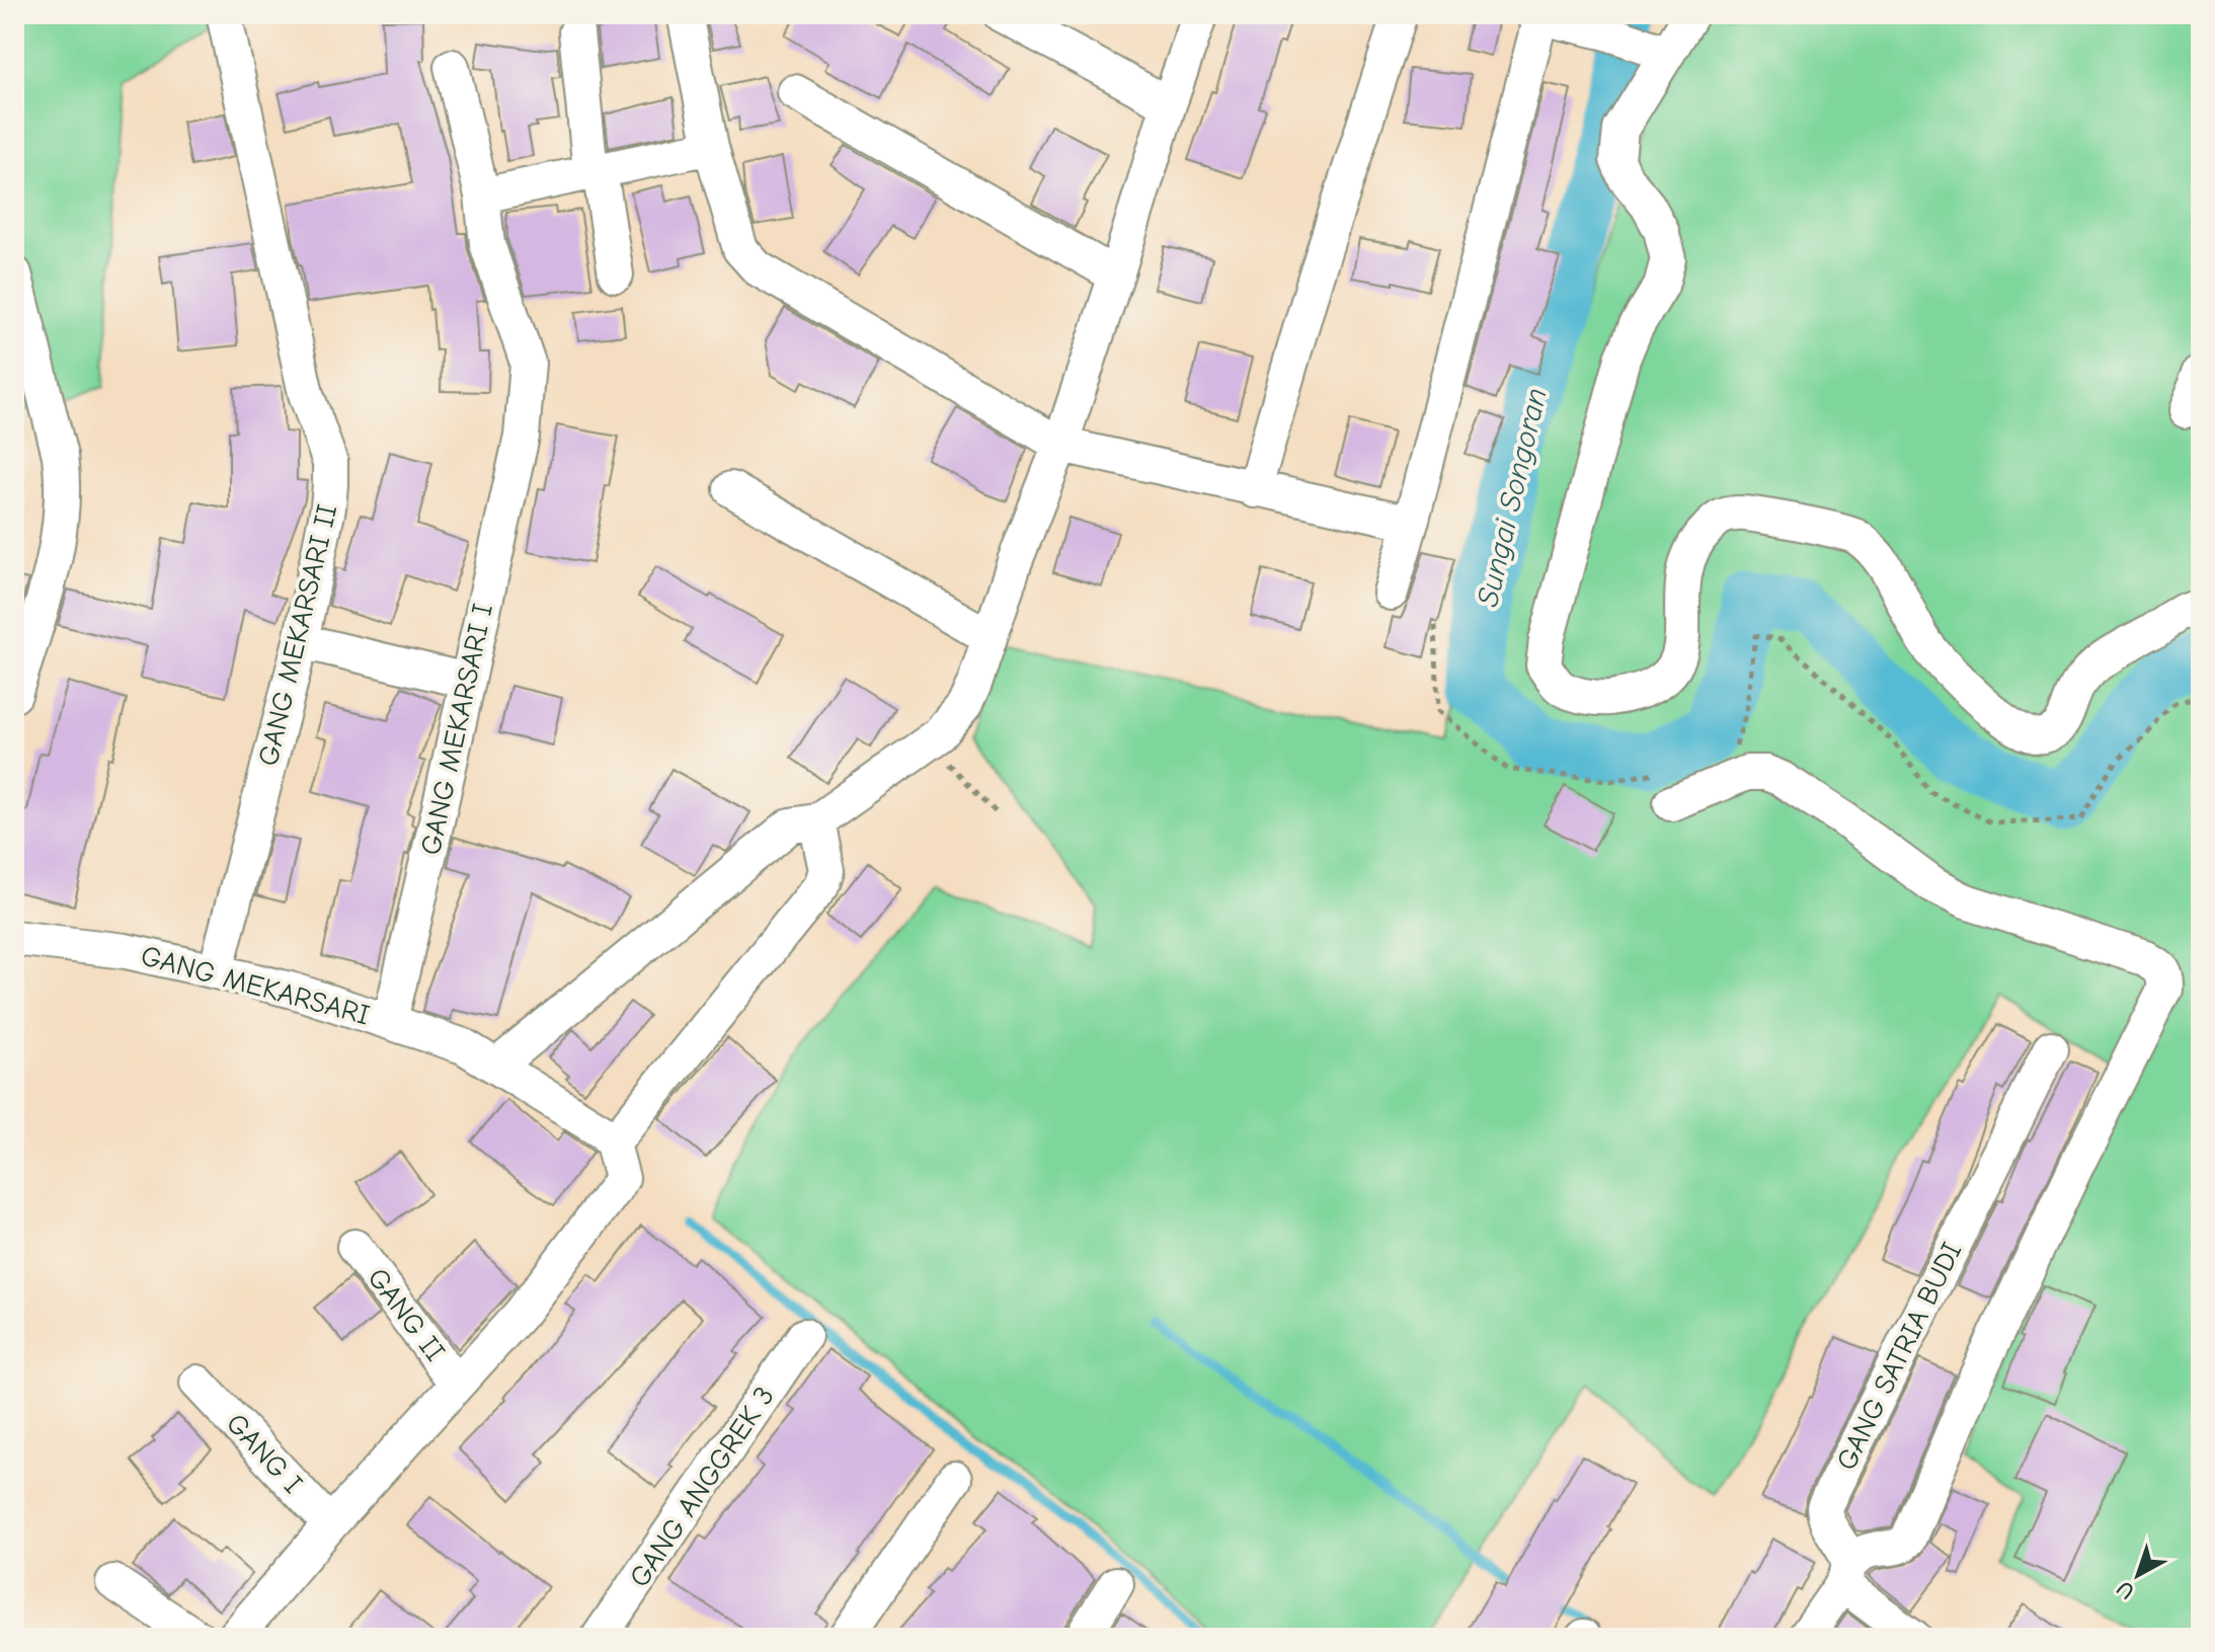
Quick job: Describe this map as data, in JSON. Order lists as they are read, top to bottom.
{
  "streets": {
    "street": [
      "GANG MEKARSARI II",
      "GANG MEKARSARI I",
      "GANG MEKARSARI",
      "GANG II",
      "GANG SATRIA BUDI",
      "GANG I",
      "GANG ANGGREK 3"
    ]
  },
  "crossings": [
    ["GANG MEKARSARI II", "GANG MEKARSARI"],
    ["GANG MEKARSARI I", "GANG MEKARSARI"]
  ],
  "water": ["Sungai Songoran"],
  "north": "bottom left"
}
